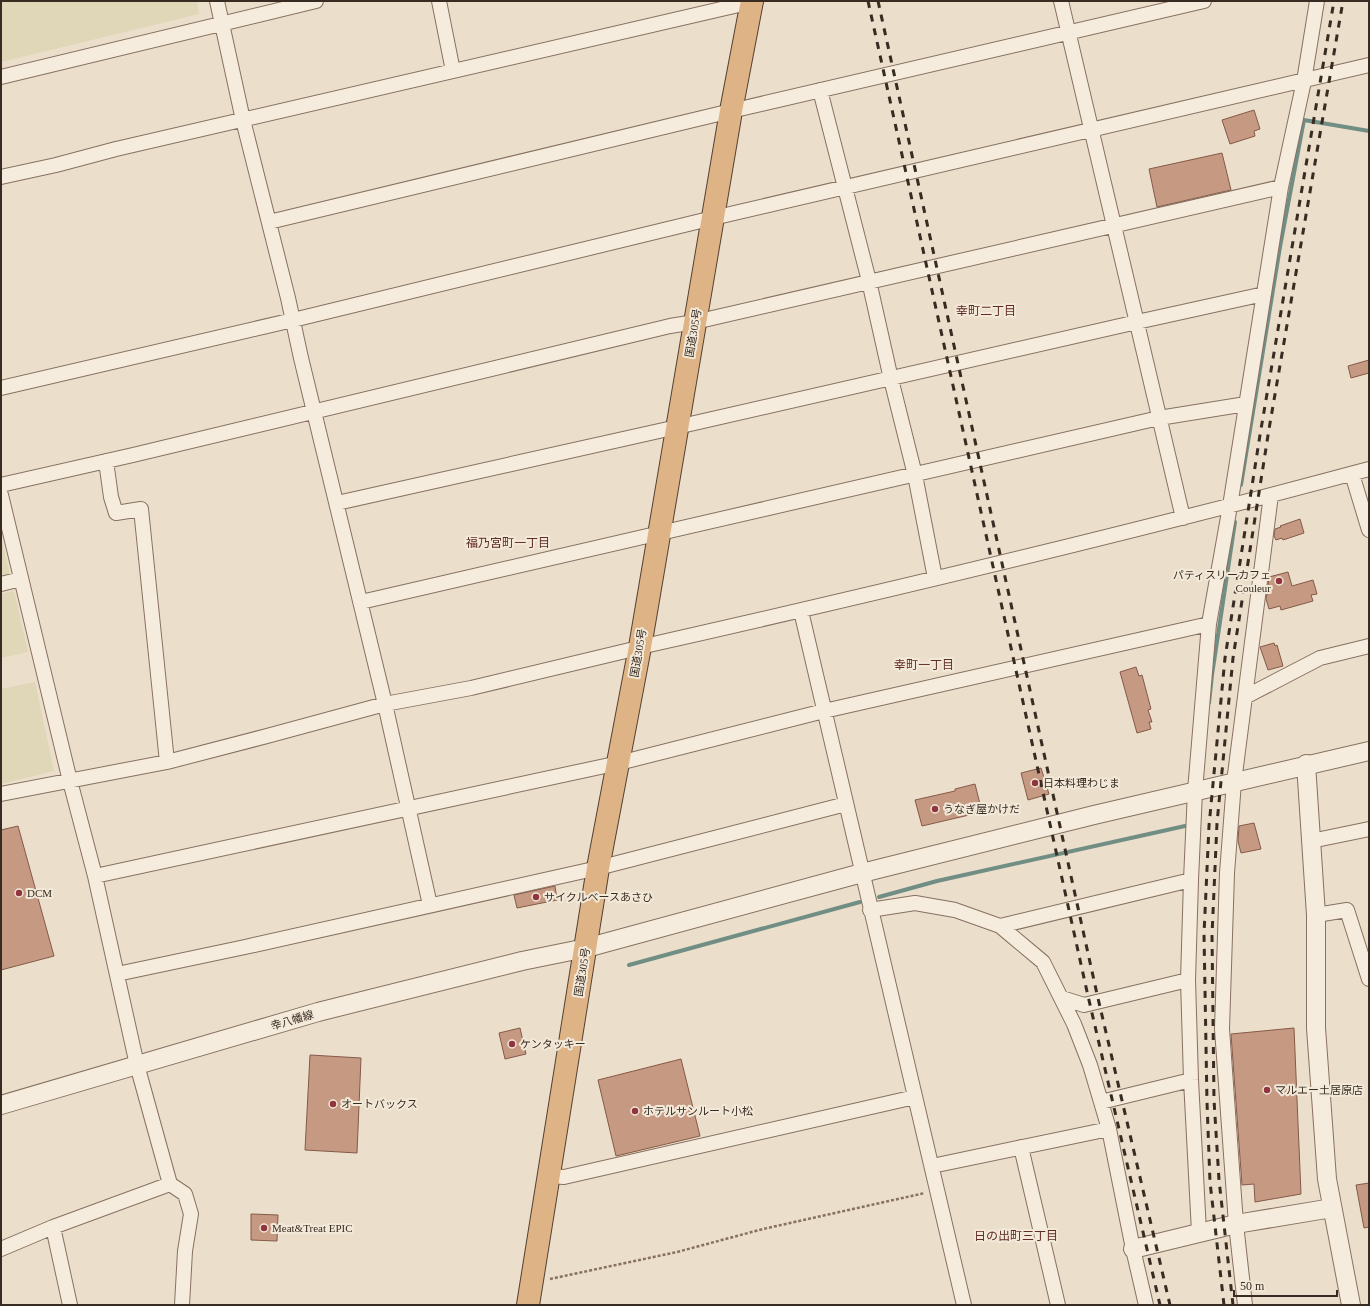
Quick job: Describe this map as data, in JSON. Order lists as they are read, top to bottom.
{
  "streets": {
    "highway": ["国道305号"],
    "street": ["幸八幡線"]
  },
  "crossings": [
    ["国道305号", "幸八幡線"]
  ],
  "districts": [
    "幸町二丁目",
    "福乃宮町一丁目",
    "幸町一丁目",
    "日の出町三丁目"
  ],
  "places": [
    "パティスリーカフェ Couleur",
    "日本料理わじま",
    "うなぎ屋かけだ",
    "DCM",
    "サイクルベースあさひ",
    "ケンタッキー",
    "マルエー土居原店",
    "オートバックス",
    "ホテルサンルート小松",
    "Meat&Treat EPIC"
  ],
  "scale_bar": "50 m"
}
